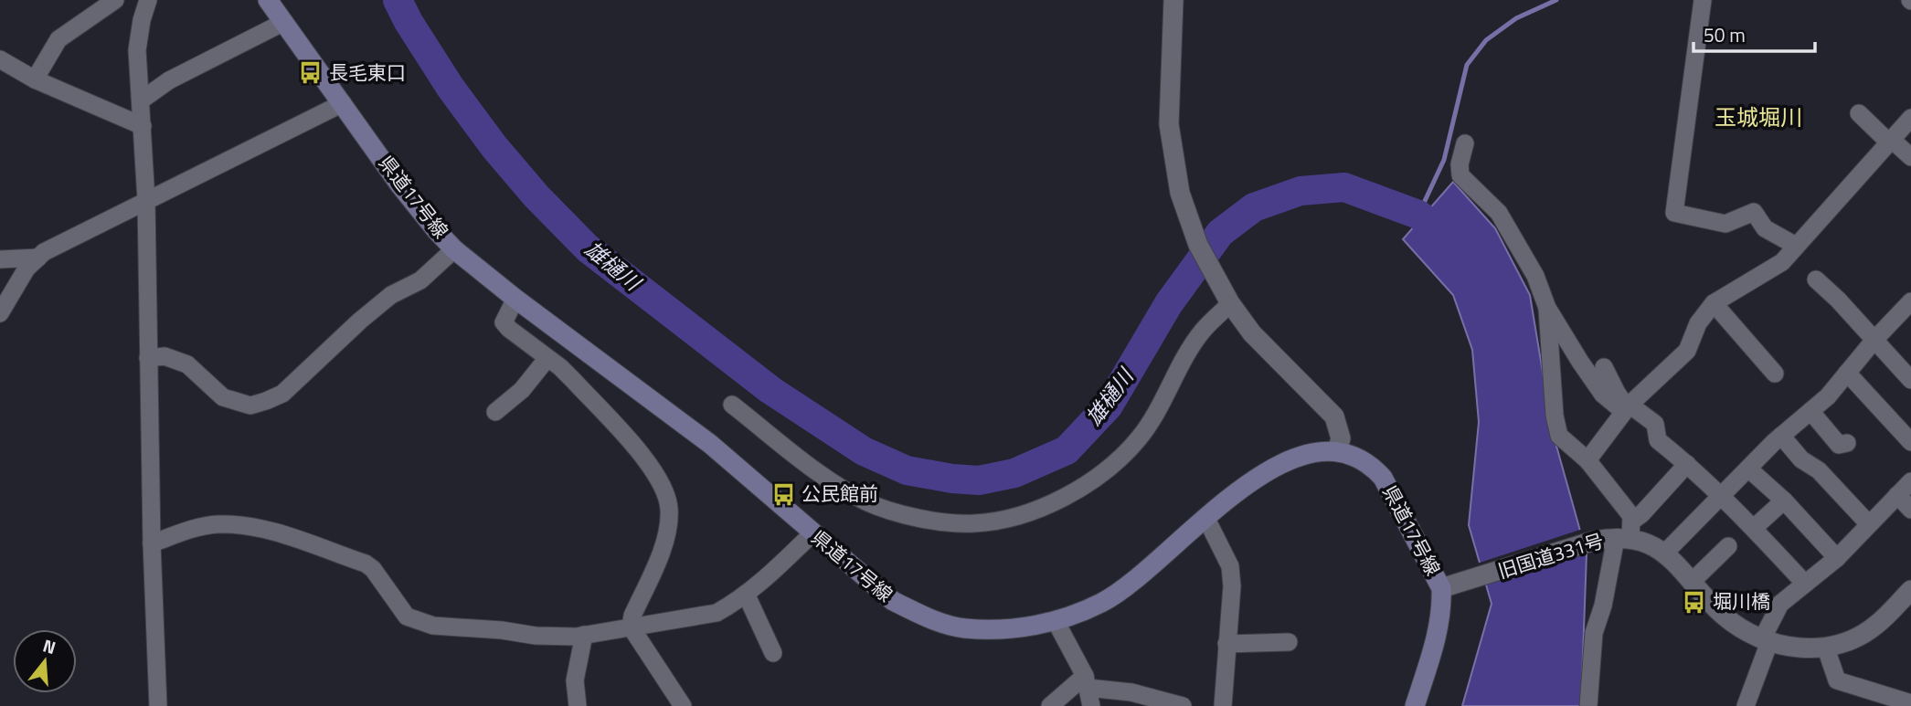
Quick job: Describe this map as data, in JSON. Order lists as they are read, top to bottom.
{
  "streets": {
    "main road": ["県道17号線"],
    "street": ["旧国道331号"]
  },
  "crossings": [
    ["県道17号線", "旧国道331号"]
  ],
  "districts": ["玉城堀川"],
  "water": ["雄樋川"],
  "places": {
    "bus stop": ["長毛東口", "公民館前", "堀川橋"]
  },
  "scale_bar": "50 m",
  "north": "top"
}
